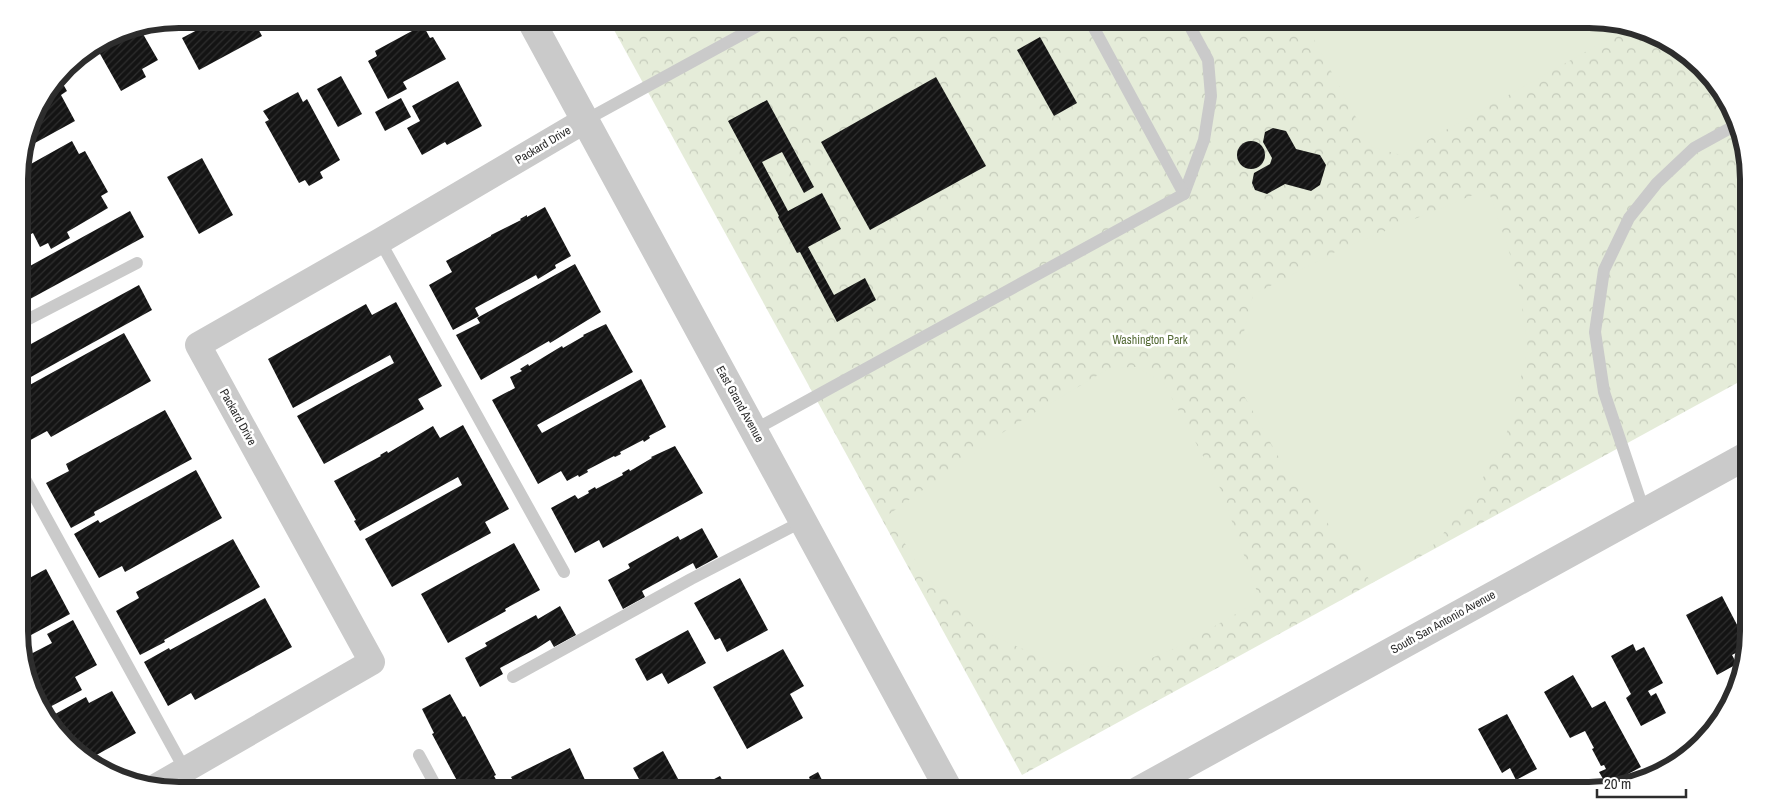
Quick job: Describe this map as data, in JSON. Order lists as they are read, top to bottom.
{
  "streets": {
    "street": ["Packard Drive", "East Grand Avenue", "South San Antonio Avenue"]
  },
  "crossings": [
    ["Packard Drive", "East Grand Avenue"]
  ],
  "parks": ["Washington Park"],
  "scale_bar": "20 m"
}
